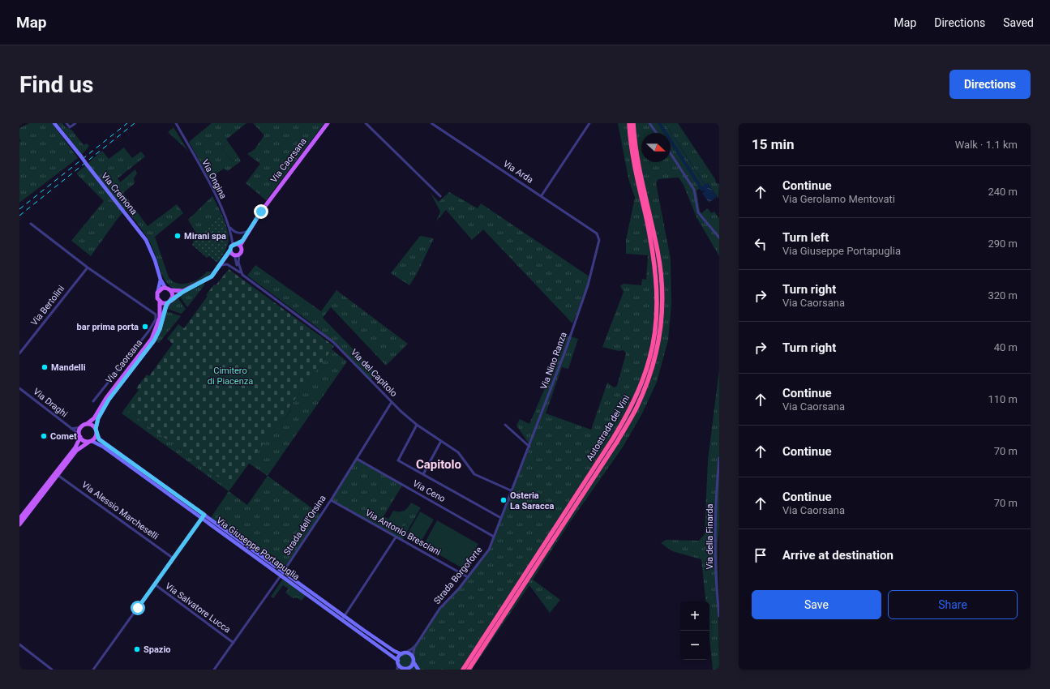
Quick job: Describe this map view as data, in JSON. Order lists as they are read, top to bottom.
{
  "streets": {
    "highway": ["Autostrada dei Vini"],
    "main road": ["Via Caorsana", "Via Cremona", "Via Giuseppe Portapuglia"],
    "street": [
      "Via Arda",
      "Via Ongina",
      "Via Bertolini",
      "Via Nino Ranza",
      "Via del Capitolo",
      "Via Draghi",
      "Via Ceno",
      "Via Alessio Marcheselli",
      "Strada dell'Orsina",
      "Via Antonio Bresciani",
      "Via della Finarda",
      "Strada Borgoforte",
      "Via Salvatore Lucca"
    ]
  },
  "crossings": [
    ["Via Caorsana", "Via Draghi"],
    ["Via Caorsana", "Via Giuseppe Portapuglia"],
    ["Via Arda", "Via Nino Ranza"],
    ["Via Nino Ranza", "Via del Capitolo"],
    ["Via Nino Ranza", "Strada Borgoforte"],
    ["Via del Capitolo", "Strada dell'Orsina"],
    ["Via del Capitolo", "Strada Borgoforte"],
    ["Via Draghi", "Via Giuseppe Portapuglia"],
    ["Via Ceno", "Strada dell'Orsina"],
    ["Via Ceno", "Strada Borgoforte"],
    ["Strada dell'Orsina", "Via Antonio Bresciani"],
    ["Strada dell'Orsina", "Via Giuseppe Portapuglia"],
    ["Strada dell'Orsina", "Via Salvatore Lucca"],
    ["Via Antonio Bresciani", "Strada Borgoforte"],
    ["Via Giuseppe Portapuglia", "Strada Borgoforte"]
  ],
  "districts": ["Capitolo"],
  "parks": ["Cimitero di Piacenza"],
  "places": [
    "Mirani spa",
    "bar prima porta",
    "Mandelli",
    "Comet",
    "Osteria La Saracca",
    "Spazio"
  ],
  "north": "right",
  "page": {
    "header": "Map",
    "nav": ["Map", "Directions", "Saved"],
    "buttons": [
      "Directions",
      ["Save", "Share"]
    ],
    "title": "Find us",
    "heading": ["15 min", "Walk · 1.1 km"],
    "list": [
      ["Continue", "Via Gerolamo Mentovati", "240 m"],
      ["Turn left", "Via Giuseppe Portapuglia", "290 m"],
      ["Turn right", "Via Caorsana", "320 m"],
      ["Turn right", "40 m"],
      ["Continue", "Via Caorsana", "110 m"],
      ["Continue", "70 m"],
      ["Continue", "Via Caorsana", "70 m"],
      "Arrive at destination"
    ],
    "map_buttons": ["+", "−"]
  }
}
